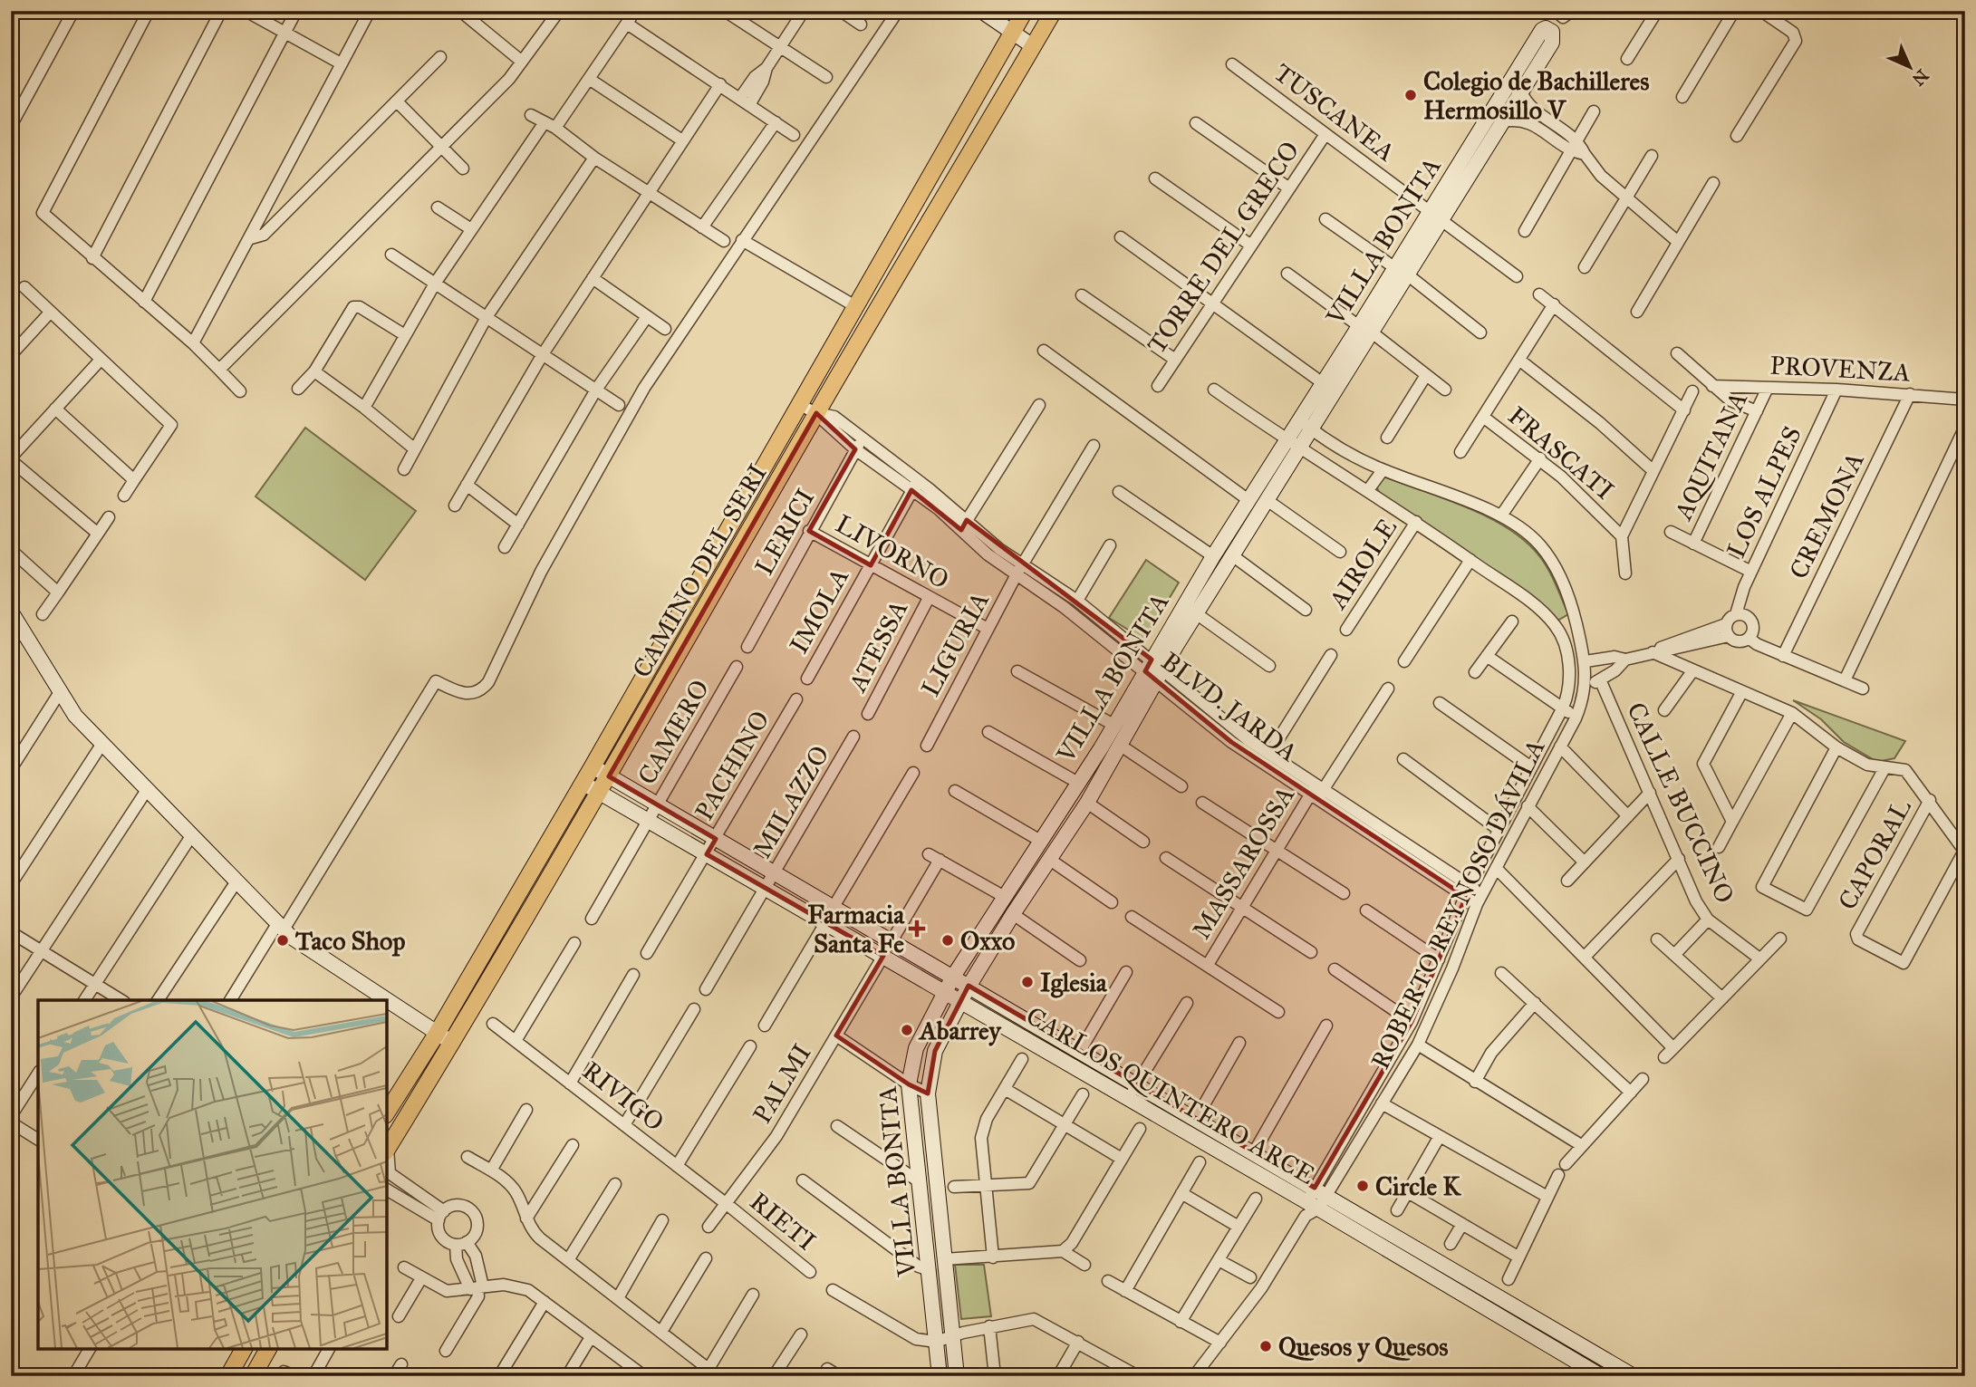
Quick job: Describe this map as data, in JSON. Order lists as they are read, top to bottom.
{
  "streets": {
    "main road": ["CAMINO DEL SERI"],
    "street": [
      "TUSCANEA",
      "VILLA BONITA",
      "TORRE DEL GRECO",
      "PROVENZA",
      "FRASCATI",
      "AQUITANA",
      "LOS ALPES",
      "CREMONA",
      "LERICI",
      "LIVORNO",
      "AIROLE",
      "IMOLA",
      "LIGURIA",
      "ATESSA",
      "BLVD. JARDA",
      "CAMERO",
      "PACHINO",
      "MILAZZO",
      "CALLE BUCCINO",
      "CAPORAL",
      "MASSAROSSA",
      "ROBERTO REYNOSO DÁVILA",
      "PALMI",
      "CARLOS QUINTERO ARCE",
      "RIVIGO",
      "RIETI"
    ]
  },
  "crossings": [
    ["TUSCANEA", "VILLA BONITA"],
    ["TUSCANEA", "TORRE DEL GRECO"],
    ["VILLA BONITA", "BLVD. JARDA"],
    ["VILLA BONITA", "ROBERTO REYNOSO DÁVILA"],
    ["VILLA BONITA", "CARLOS QUINTERO ARCE"],
    ["PROVENZA", "AQUITANA"],
    ["PROVENZA", "LOS ALPES"],
    ["PROVENZA", "CREMONA"],
    ["LERICI", "LIVORNO"],
    ["LERICI", "BLVD. JARDA"],
    ["LIVORNO", "IMOLA"],
    ["LIVORNO", "LIGURIA"],
    ["LIVORNO", "ATESSA"],
    ["AIROLE", "ROBERTO REYNOSO DÁVILA"],
    ["CAMINO DEL SERI", "BLVD. JARDA"],
    ["CAMINO DEL SERI", "CARLOS QUINTERO ARCE"],
    ["IMOLA", "BLVD. JARDA"],
    ["LIGURIA", "BLVD. JARDA"],
    ["BLVD. JARDA", "MASSAROSSA"],
    ["BLVD. JARDA", "ROBERTO REYNOSO DÁVILA"],
    ["CAMERO", "CARLOS QUINTERO ARCE"],
    ["PACHINO", "CARLOS QUINTERO ARCE"],
    ["MILAZZO", "CARLOS QUINTERO ARCE"],
    ["ROBERTO REYNOSO DÁVILA", "CARLOS QUINTERO ARCE"],
    ["PALMI", "CARLOS QUINTERO ARCE"],
    ["PALMI", "RIVIGO"],
    ["PALMI", "RIETI"],
    ["RIVIGO", "RIETI"]
  ],
  "places": {
    "other": [
      "Colegio de Bachilleres Hermosillo V",
      "Taco Shop",
      "Oxxo",
      "Iglesia",
      "Abarrey",
      "Circle K",
      "Quesos y Quesos"
    ],
    "health": ["Farmacia Santa Fe"]
  },
  "north": "bottom right"
}
